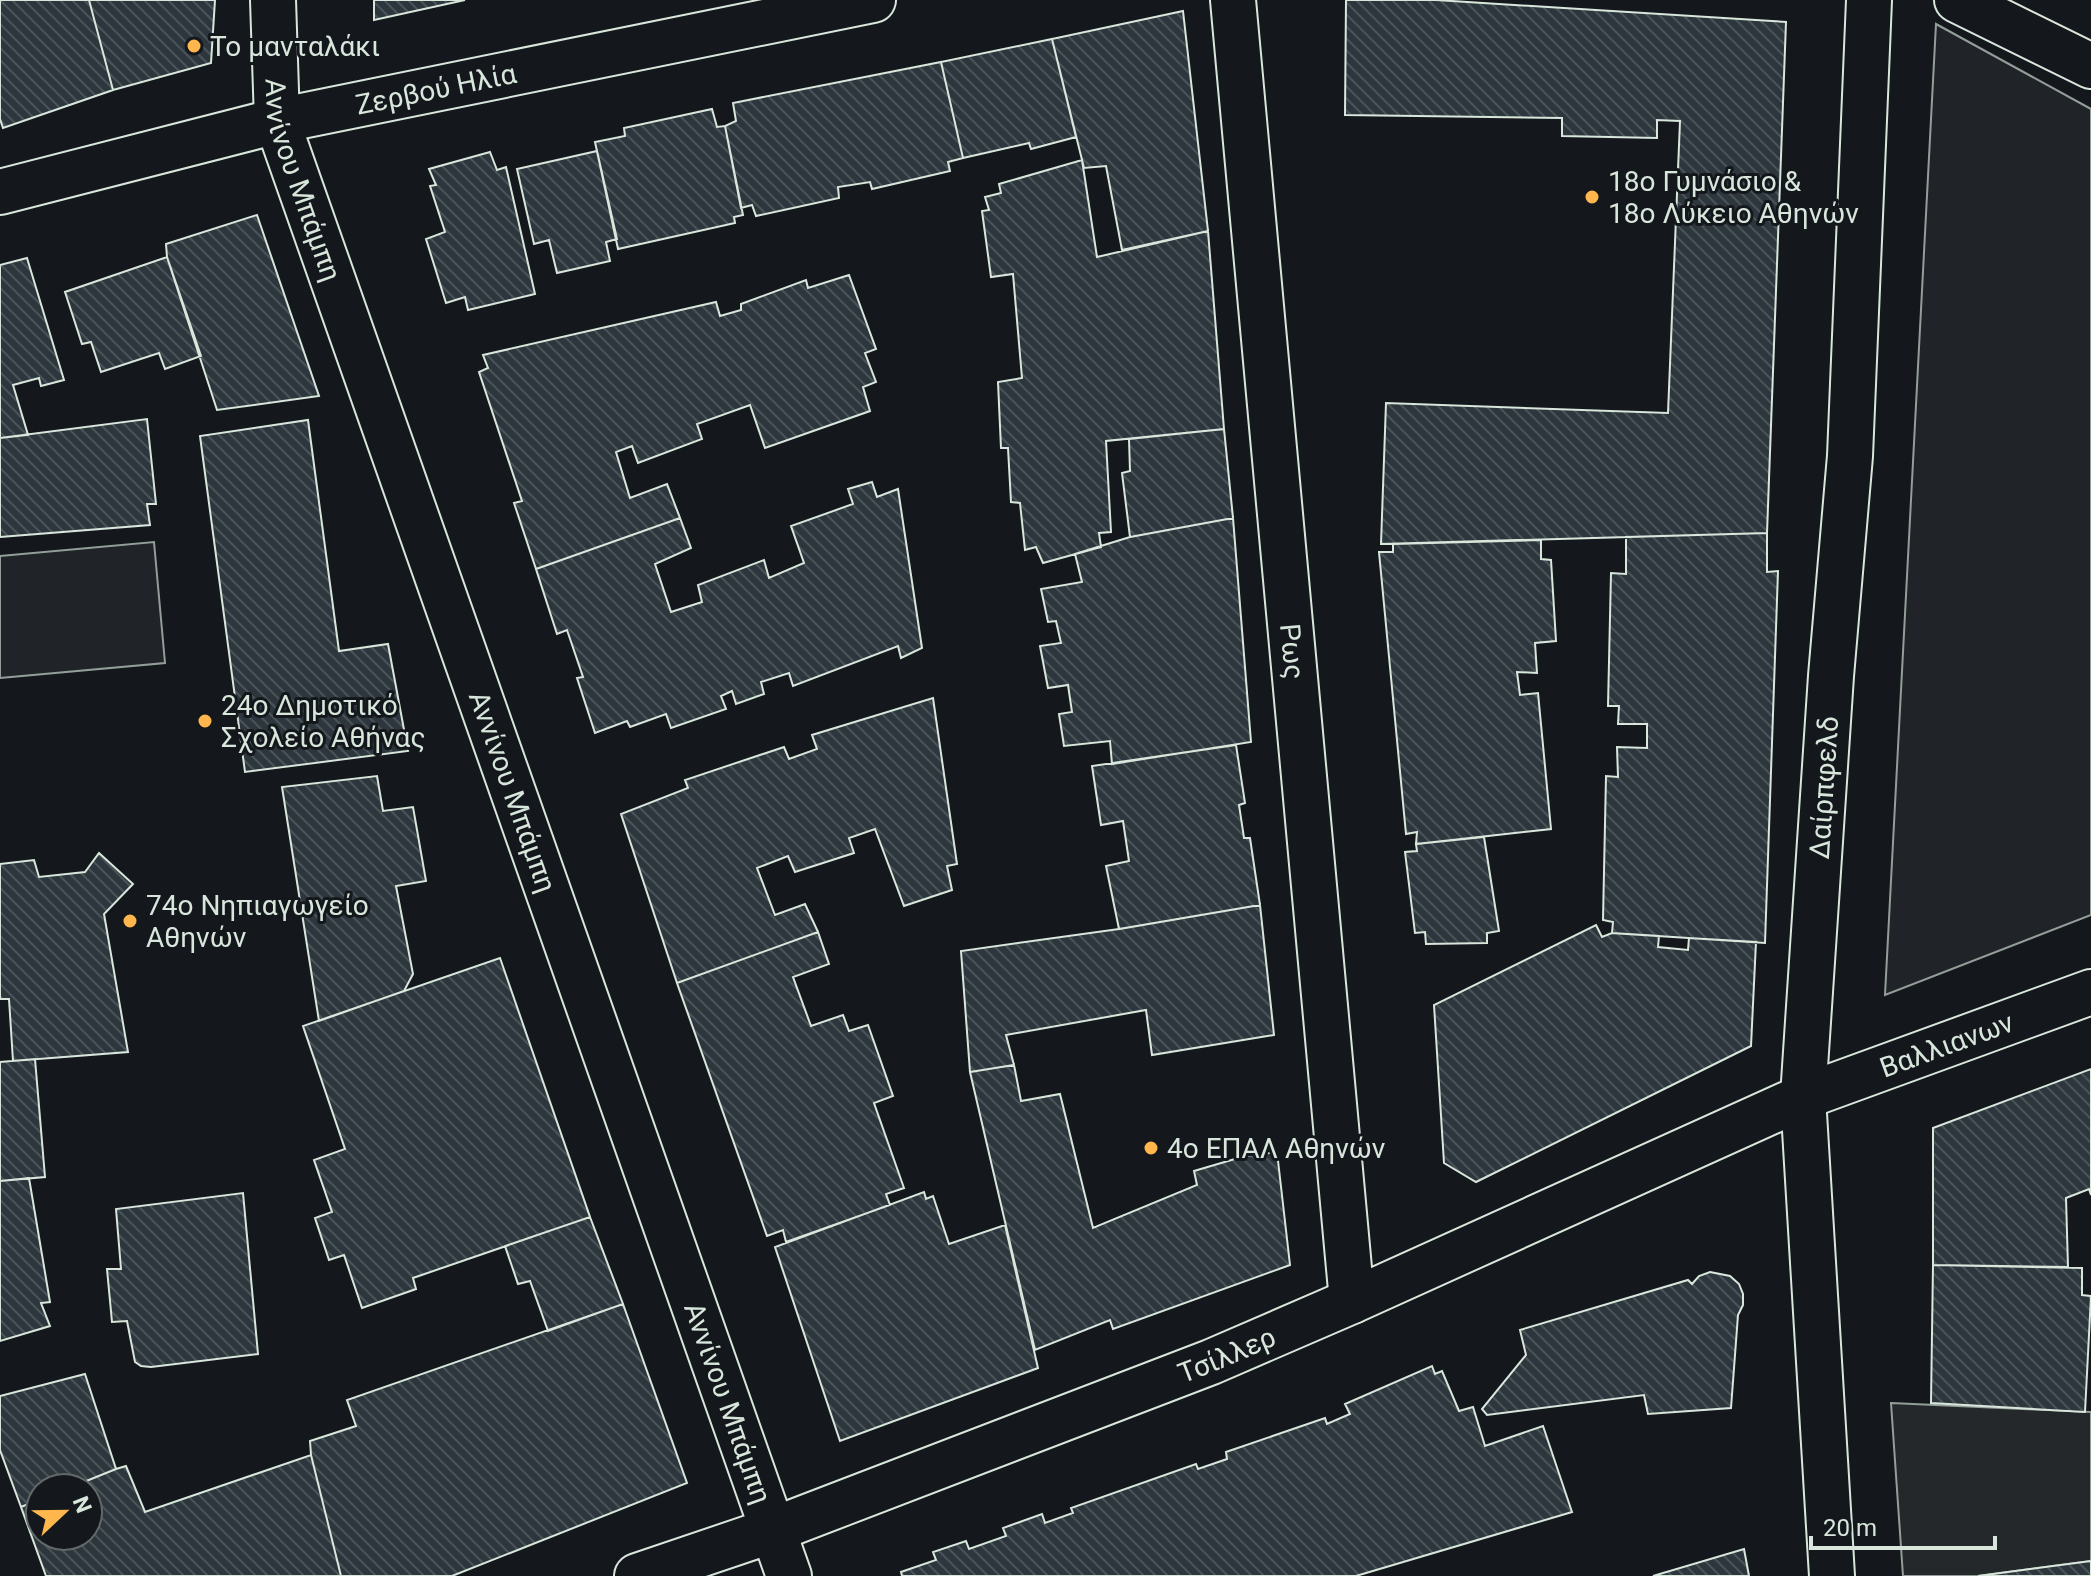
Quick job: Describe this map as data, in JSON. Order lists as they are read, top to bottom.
{
  "streets": {
    "street": [
      "Ζερβού Ηλία",
      "Αννίνου Μπάμπη",
      "Ρως",
      "Δαίρπφελδ",
      "Βαλλιανων",
      "Τσίλλερ"
    ]
  },
  "crossings": [
    ["Ζερβού Ηλία", "Αννίνου Μπάμπη"],
    ["Αννίνου Μπάμπη", "Τσίλλερ"],
    ["Ρως", "Τσίλλερ"],
    ["Δαίρπφελδ", "Βαλλιανων"],
    ["Δαίρπφελδ", "Τσίλλερ"],
    ["Βαλλιανων", "Τσίλλερ"]
  ],
  "places": [
    "Το μανταλάκι",
    "18ο Γυμνάσιο & 18ο Λύκειο Αθηνών",
    "24ο Δημοτικό Σχολείο Αθήνας",
    "74ο Νηπιαγωγείο Αθηνών",
    "4ο ΕΠΑΛ Αθηνών"
  ],
  "scale_bar": "20 m",
  "north": "right"
}
